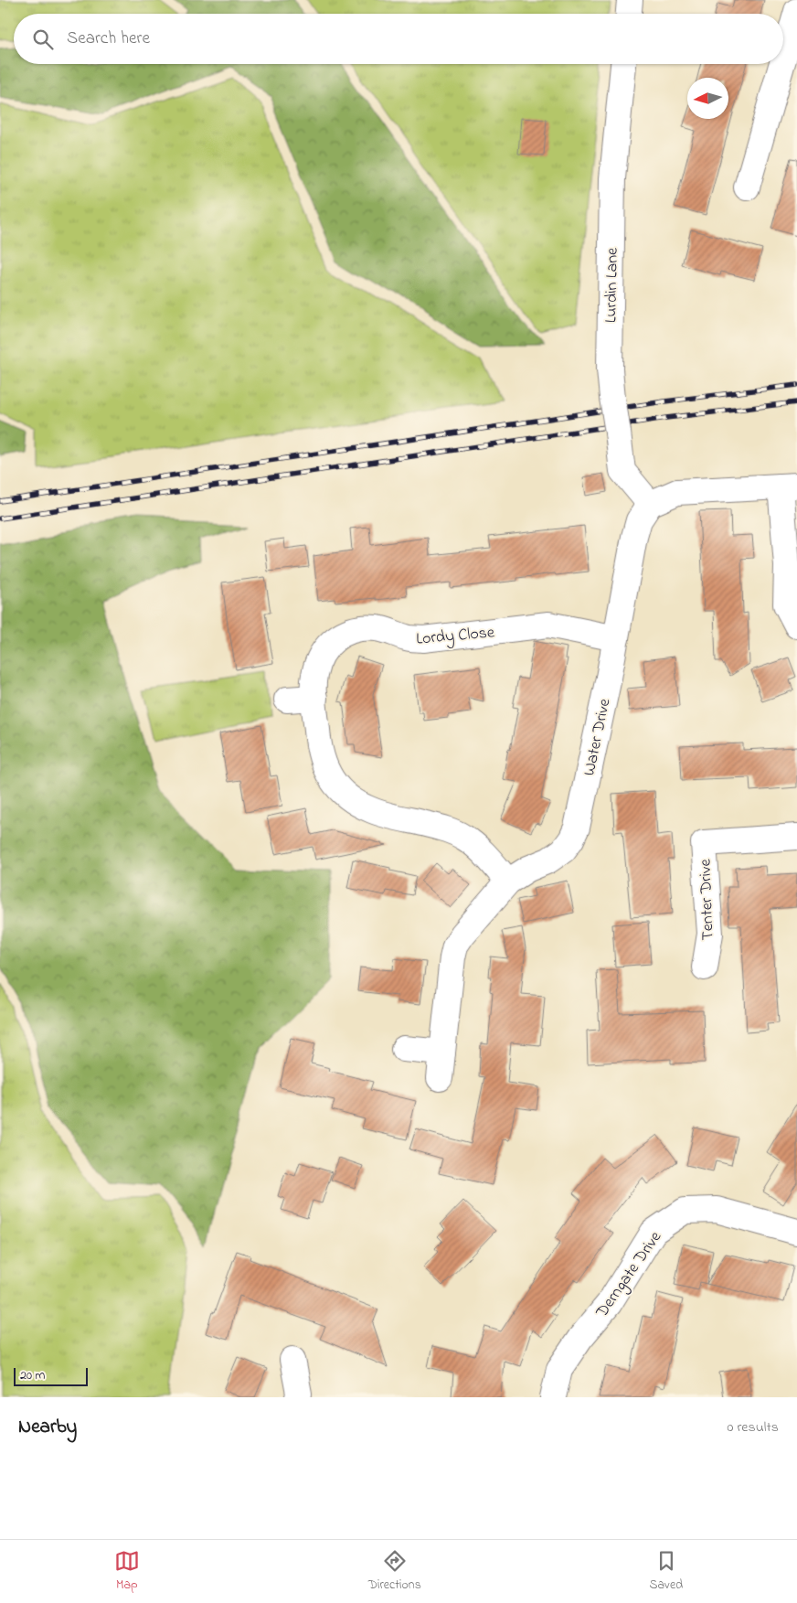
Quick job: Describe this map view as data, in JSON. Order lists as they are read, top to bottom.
{
  "streets": {
    "street": [
      "Lurdin Lane",
      "Lordy Close",
      "Water Drive",
      "Tenter Drive",
      "Derngate Drive"
    ]
  },
  "crossings": [
    ["Lurdin Lane", "Water Drive"],
    ["Lordy Close", "Water Drive"]
  ],
  "scale_bar": "20 m",
  "north": "left",
  "page": {
    "search": "Search here",
    "scale": "20 m",
    "heading": ["Nearby", "0 results"],
    "nav": ["Map", "Directions", "Saved"]
  }
}
